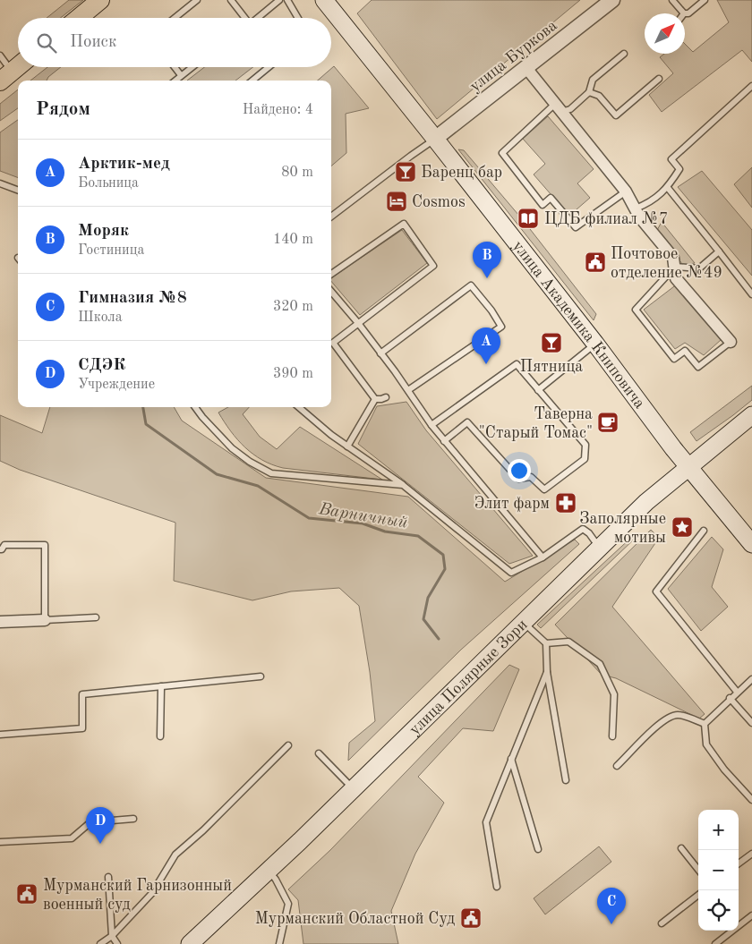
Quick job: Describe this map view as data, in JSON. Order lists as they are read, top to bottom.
{
  "streets": {
    "main road": ["улица Академика Книповича", "улица Полярные Зори"],
    "street": ["улица Буркова"]
  },
  "crossings": [
    ["улица Буркова", "улица Академика Книповича"],
    ["улица Академика Книповича", "улица Полярные Зори"]
  ],
  "water": ["Варничный"],
  "places": {
    "bar": ["Баренц бар", "Пятница"],
    "hotel": ["Cosmos"],
    "library": ["ЦДБ филиал №7"],
    "public building": ["Почтовое отделение №49", "Мурманский Гарнизонный военный суд", "Мурманский Областной Суд"],
    "cafe": ["Таверна \"Старый Томас\""],
    "pharmacy": ["Элит фарм"],
    "place": ["Заполярные мотивы"]
  },
  "north": "top right",
  "page": {
    "search": "Поиск",
    "heading": ["Рядом", "Найдено: 4"],
    "list": [
      {
        "mark": "A",
        "name": "Арктик-мед",
        "note": "Больница",
        "value": "80 m"
      },
      {
        "mark": "B",
        "name": "Моряк",
        "note": "Гостиница",
        "value": "140 m"
      },
      {
        "mark": "C",
        "name": "Гимназия №8",
        "note": "Школа",
        "value": "320 m"
      },
      {
        "mark": "D",
        "name": "СДЭК",
        "note": "Учреждение",
        "value": "390 m"
      }
    ],
    "pins": [
      "B",
      "A",
      "D",
      "C"
    ],
    "map_buttons": ["+", "−"]
  }
}
